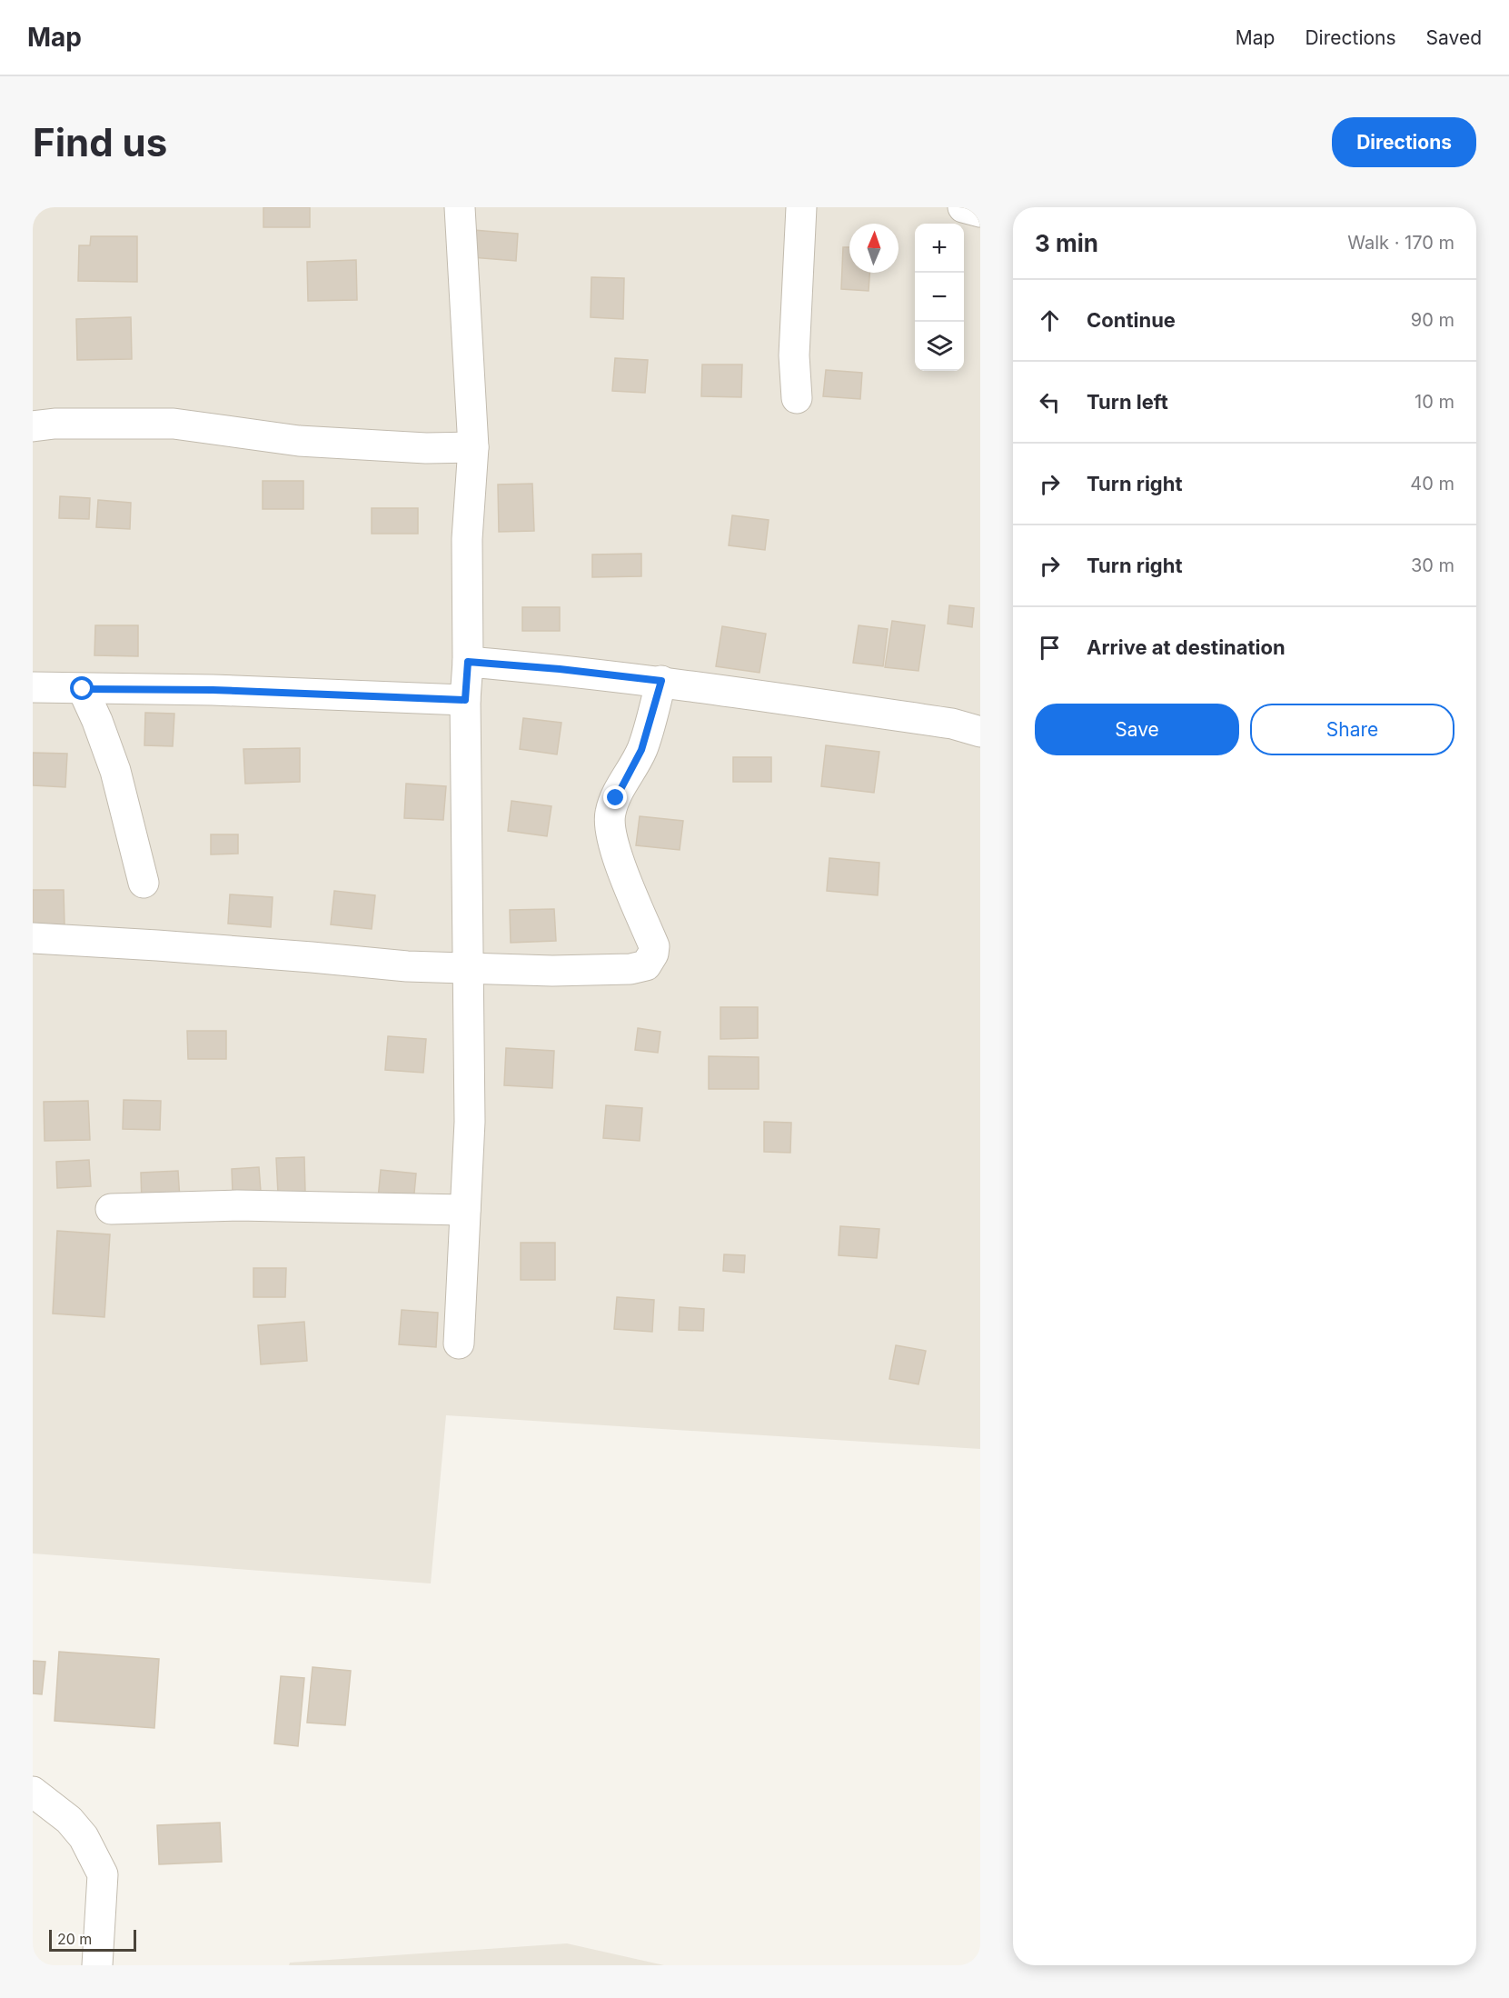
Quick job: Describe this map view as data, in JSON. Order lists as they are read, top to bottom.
{
  "scale_bar": "20 m",
  "north": "top",
  "page": {
    "header": "Map",
    "nav": ["Map", "Directions", "Saved"],
    "buttons": [
      "Directions",
      ["Save", "Share"]
    ],
    "title": "Find us",
    "heading": ["3 min", "Walk · 170 m"],
    "map_buttons": ["+", "−"],
    "list": [
      ["Continue", "90 m"],
      ["Turn left", "10 m"],
      ["Turn right", "40 m"],
      ["Turn right", "30 m"],
      "Arrive at destination"
    ],
    "scale": "20 m"
  }
}
